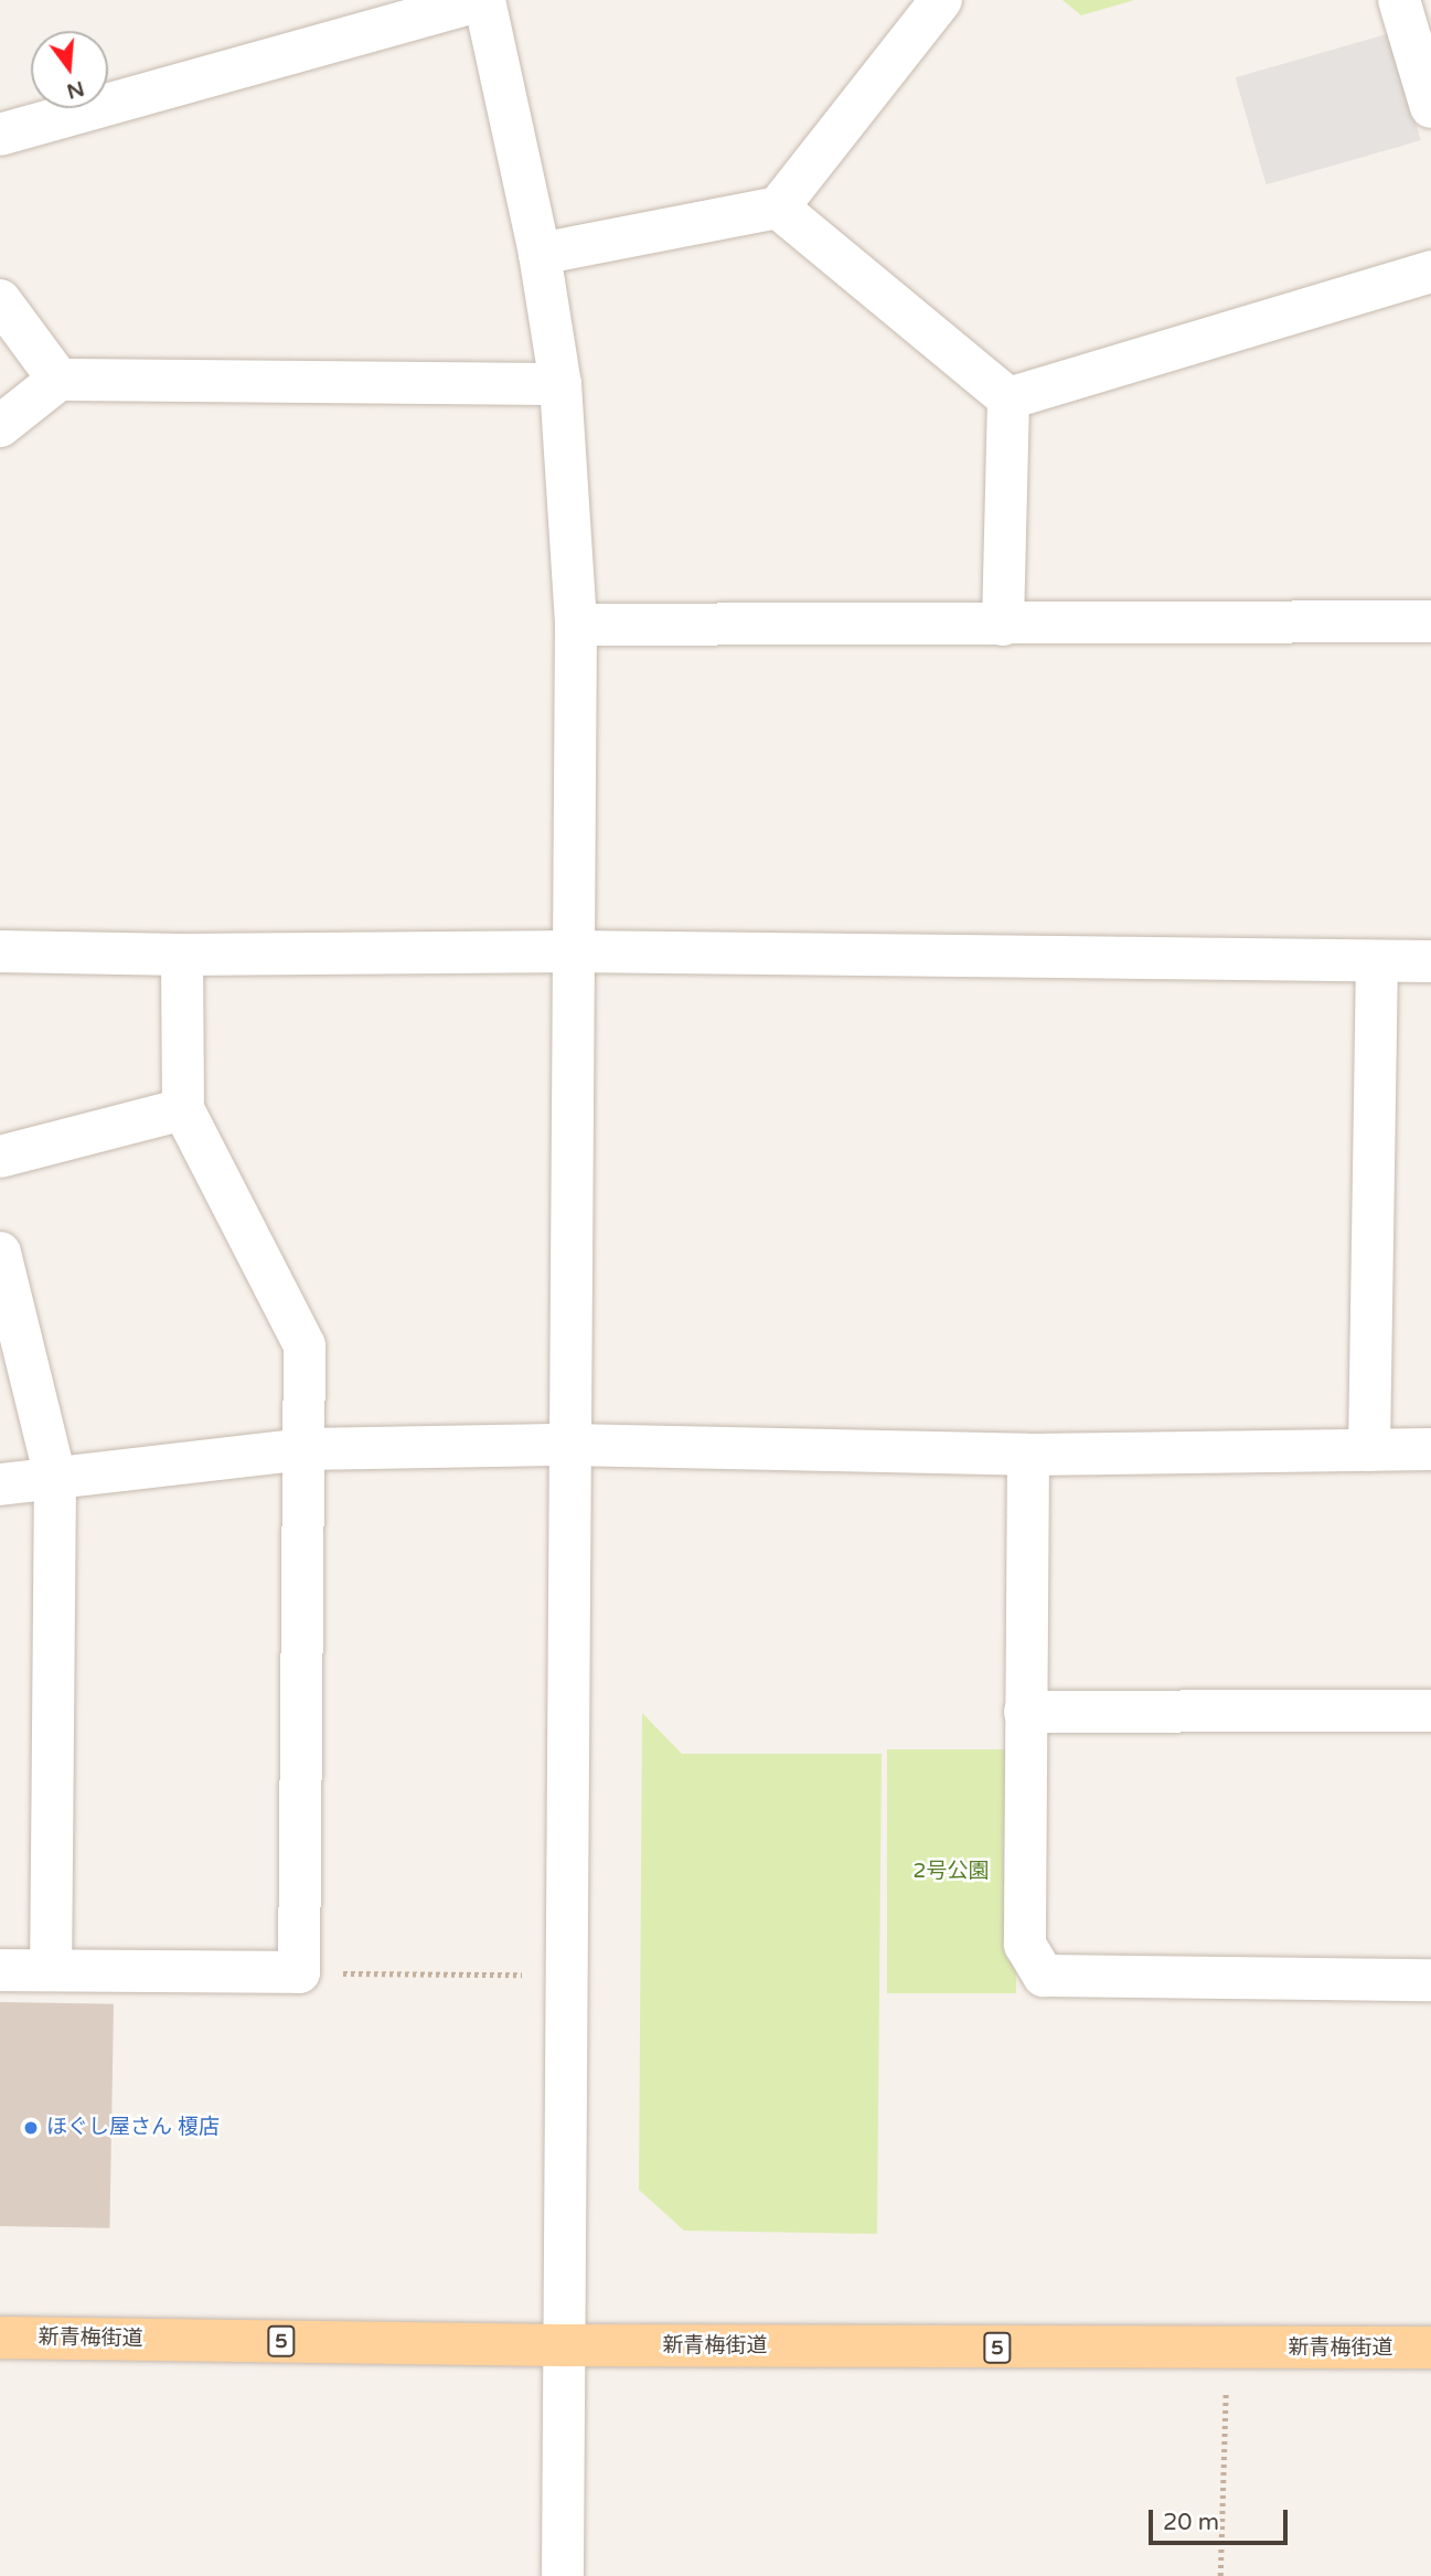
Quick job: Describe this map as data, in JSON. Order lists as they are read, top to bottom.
{
  "streets": {
    "main road": ["新青梅街道", "5"]
  },
  "parks": ["2号公園"],
  "places": ["ほぐし屋さん 榎店"],
  "scale_bar": "20 m",
  "north": "bottom"
}
